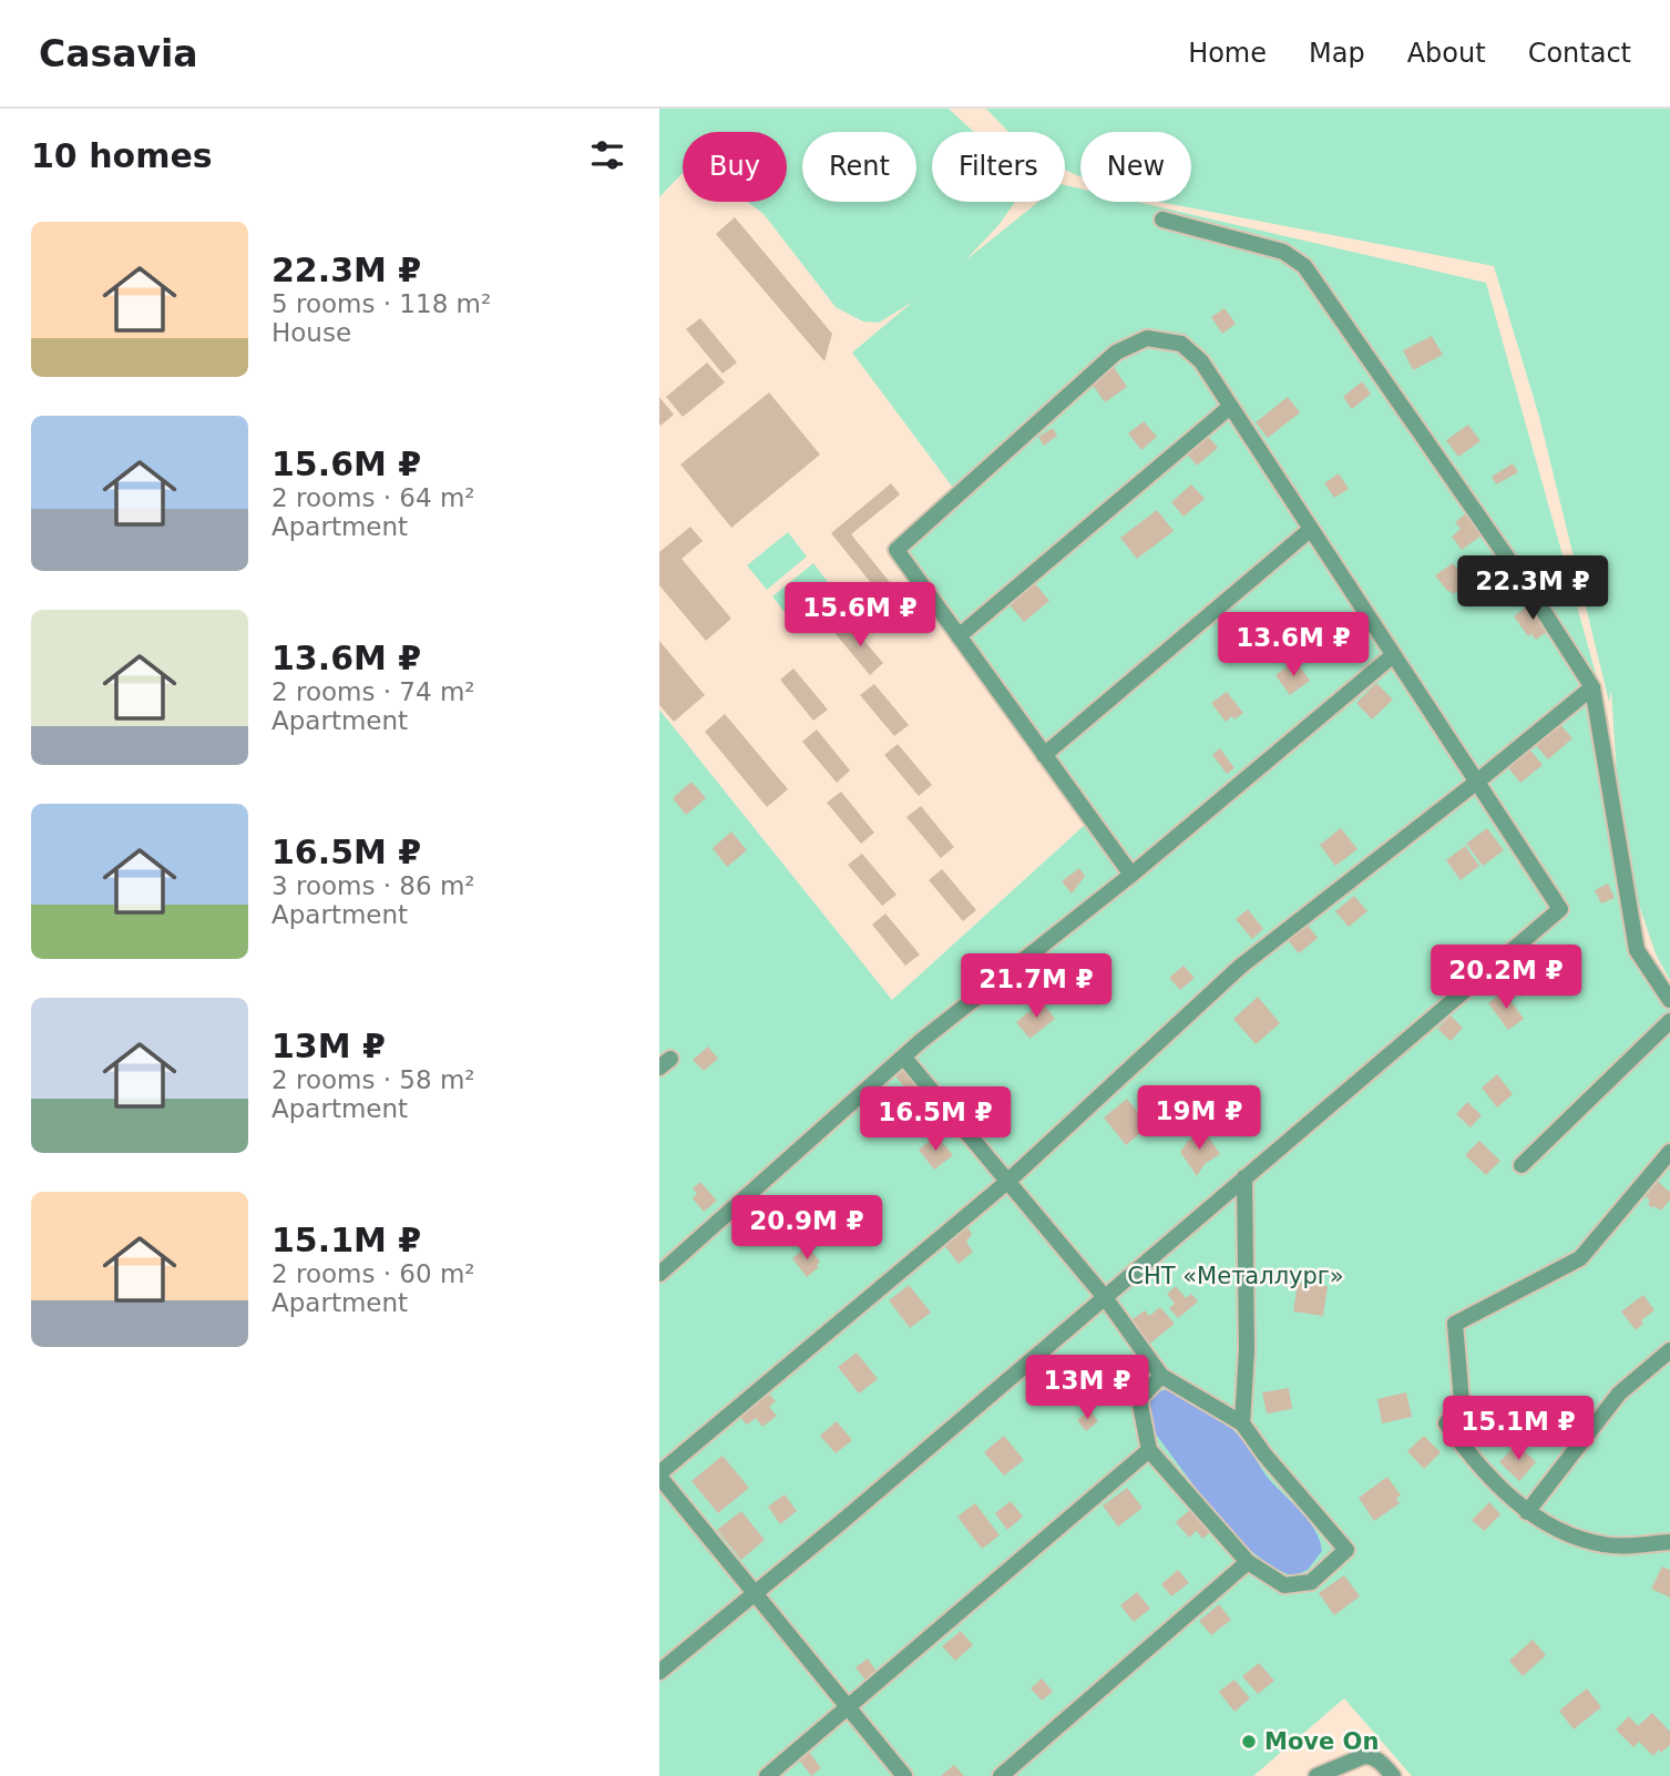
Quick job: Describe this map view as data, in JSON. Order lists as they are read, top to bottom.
{
  "parks": ["СНТ «Металлург»"],
  "places": ["Move On"],
  "page": {
    "header": "Casavia",
    "nav": [
      "Home",
      "Map",
      "About",
      "Contact"
    ],
    "heading": "10 homes",
    "chip": [
      "Buy",
      "Rent",
      "Filters",
      "New"
    ],
    "list": [
      {
        "name": "22.3M ₽",
        "note": "5 rooms · 118 m² · House"
      },
      {
        "name": "15.6M ₽",
        "note": "2 rooms · 64 m² · Apartment"
      },
      {
        "name": "13.6M ₽",
        "note": "2 rooms · 74 m² · Apartment"
      },
      {
        "name": "16.5M ₽",
        "note": "3 rooms · 86 m² · Apartment"
      },
      {
        "name": "13M ₽",
        "note": "2 rooms · 58 m² · Apartment"
      },
      {
        "name": "15.1M ₽",
        "note": "2 rooms · 60 m² · Apartment"
      }
    ],
    "price": [
      "22.3M ₽",
      "15.6M ₽",
      "13.6M ₽",
      "20.2M ₽",
      "21.7M ₽",
      "19M ₽",
      "16.5M ₽",
      "20.9M ₽",
      "13M ₽",
      "15.1M ₽"
    ]
  }
}
